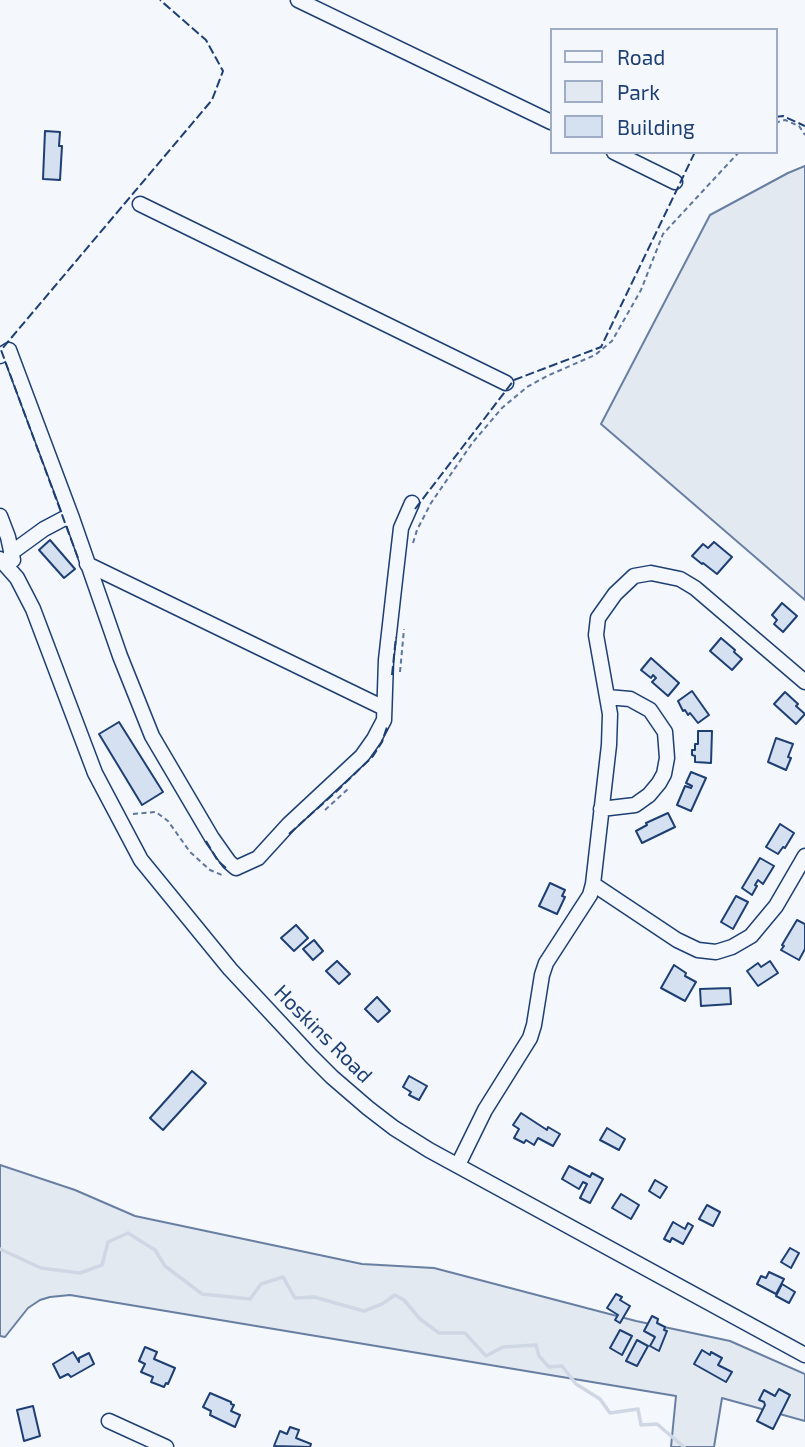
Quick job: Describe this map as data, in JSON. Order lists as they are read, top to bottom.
{
  "streets": {
    "street": ["Hoskins Road"]
  },
  "legend": ["Road", "Park", "Building"]
}
